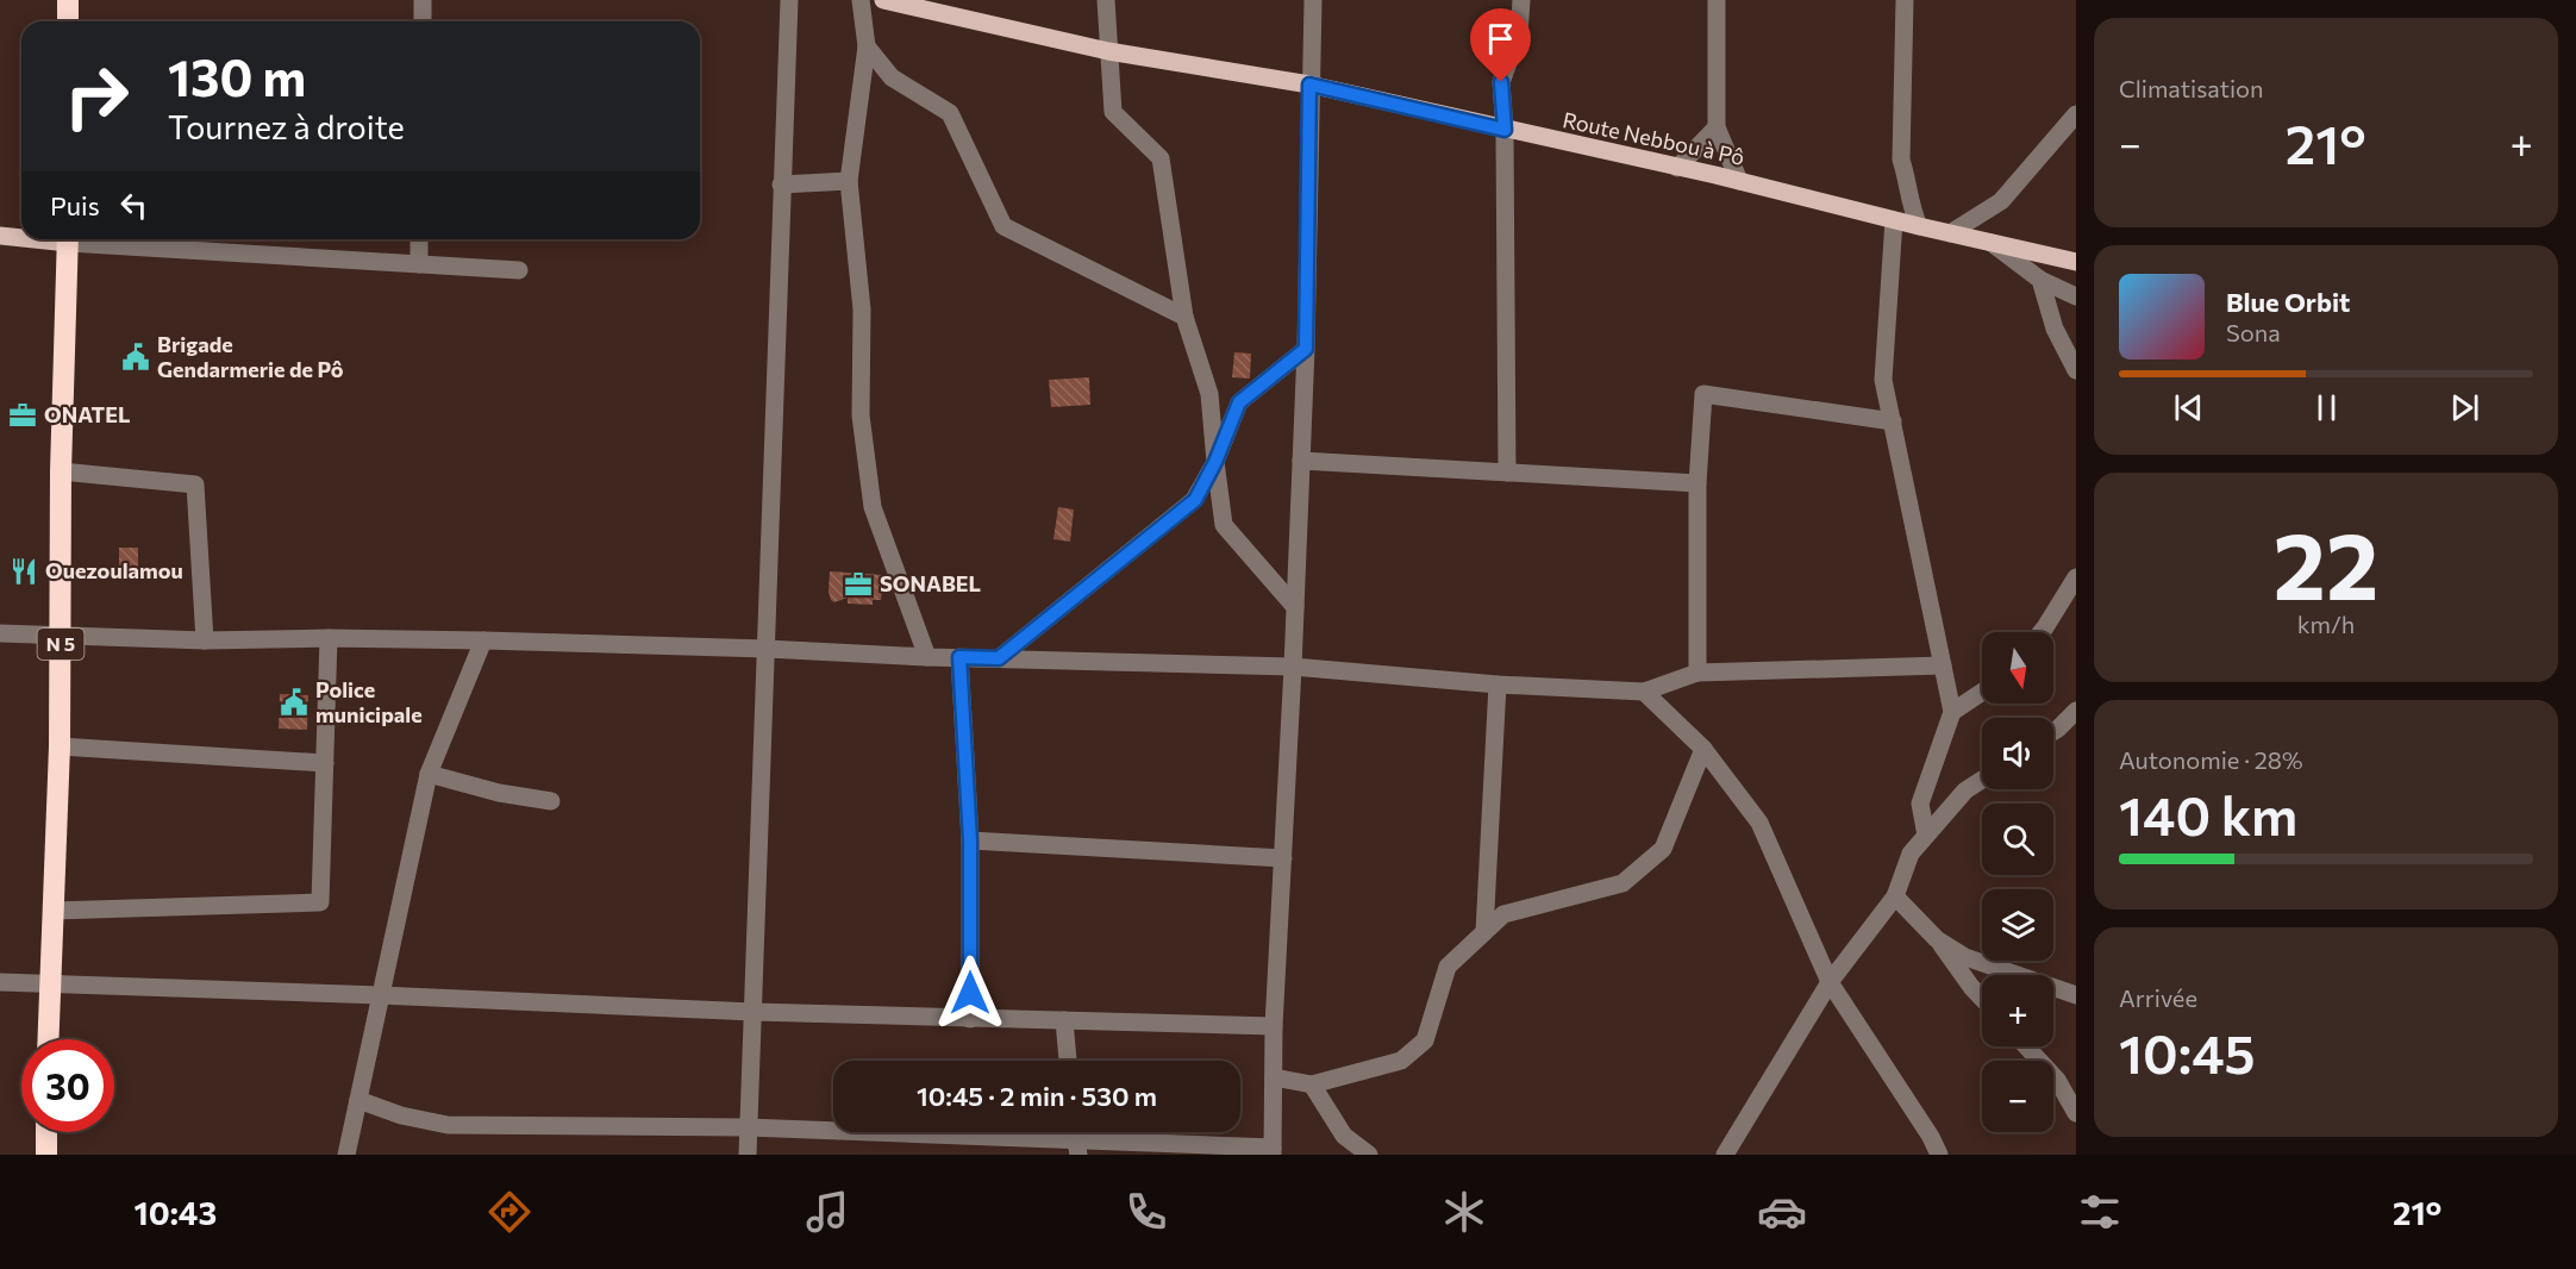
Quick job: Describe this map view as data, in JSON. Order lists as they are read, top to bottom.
{
  "streets": {
    "highway": ["N 5"],
    "main road": ["Route Nebbou à Pô"]
  },
  "places": {
    "public building": ["Brigade Gendarmerie de Pô", "Police municipale"],
    "office": ["ONATEL", "SONABEL"],
    "restaurant": ["Ouezoulamou"]
  },
  "north": "bottom",
  "page": {
    "tile": [
      "Climatisation",
      ["22", "km/h"],
      ["Autonomie · 28%", "140 km"],
      ["Arrivée", "10:45"]
    ],
    "turn": ["130 m", "Tournez à droite"],
    "heat": ["−", "21°", "+"],
    "then": "Puis",
    "song": ["Blue Orbit", "Sona"],
    "map_buttons": ["+", "−"],
    "limit": "30",
    "trip": "10:45 · 2 min · 530 m",
    "tabs": ["10:43", "21°"]
  }
}
